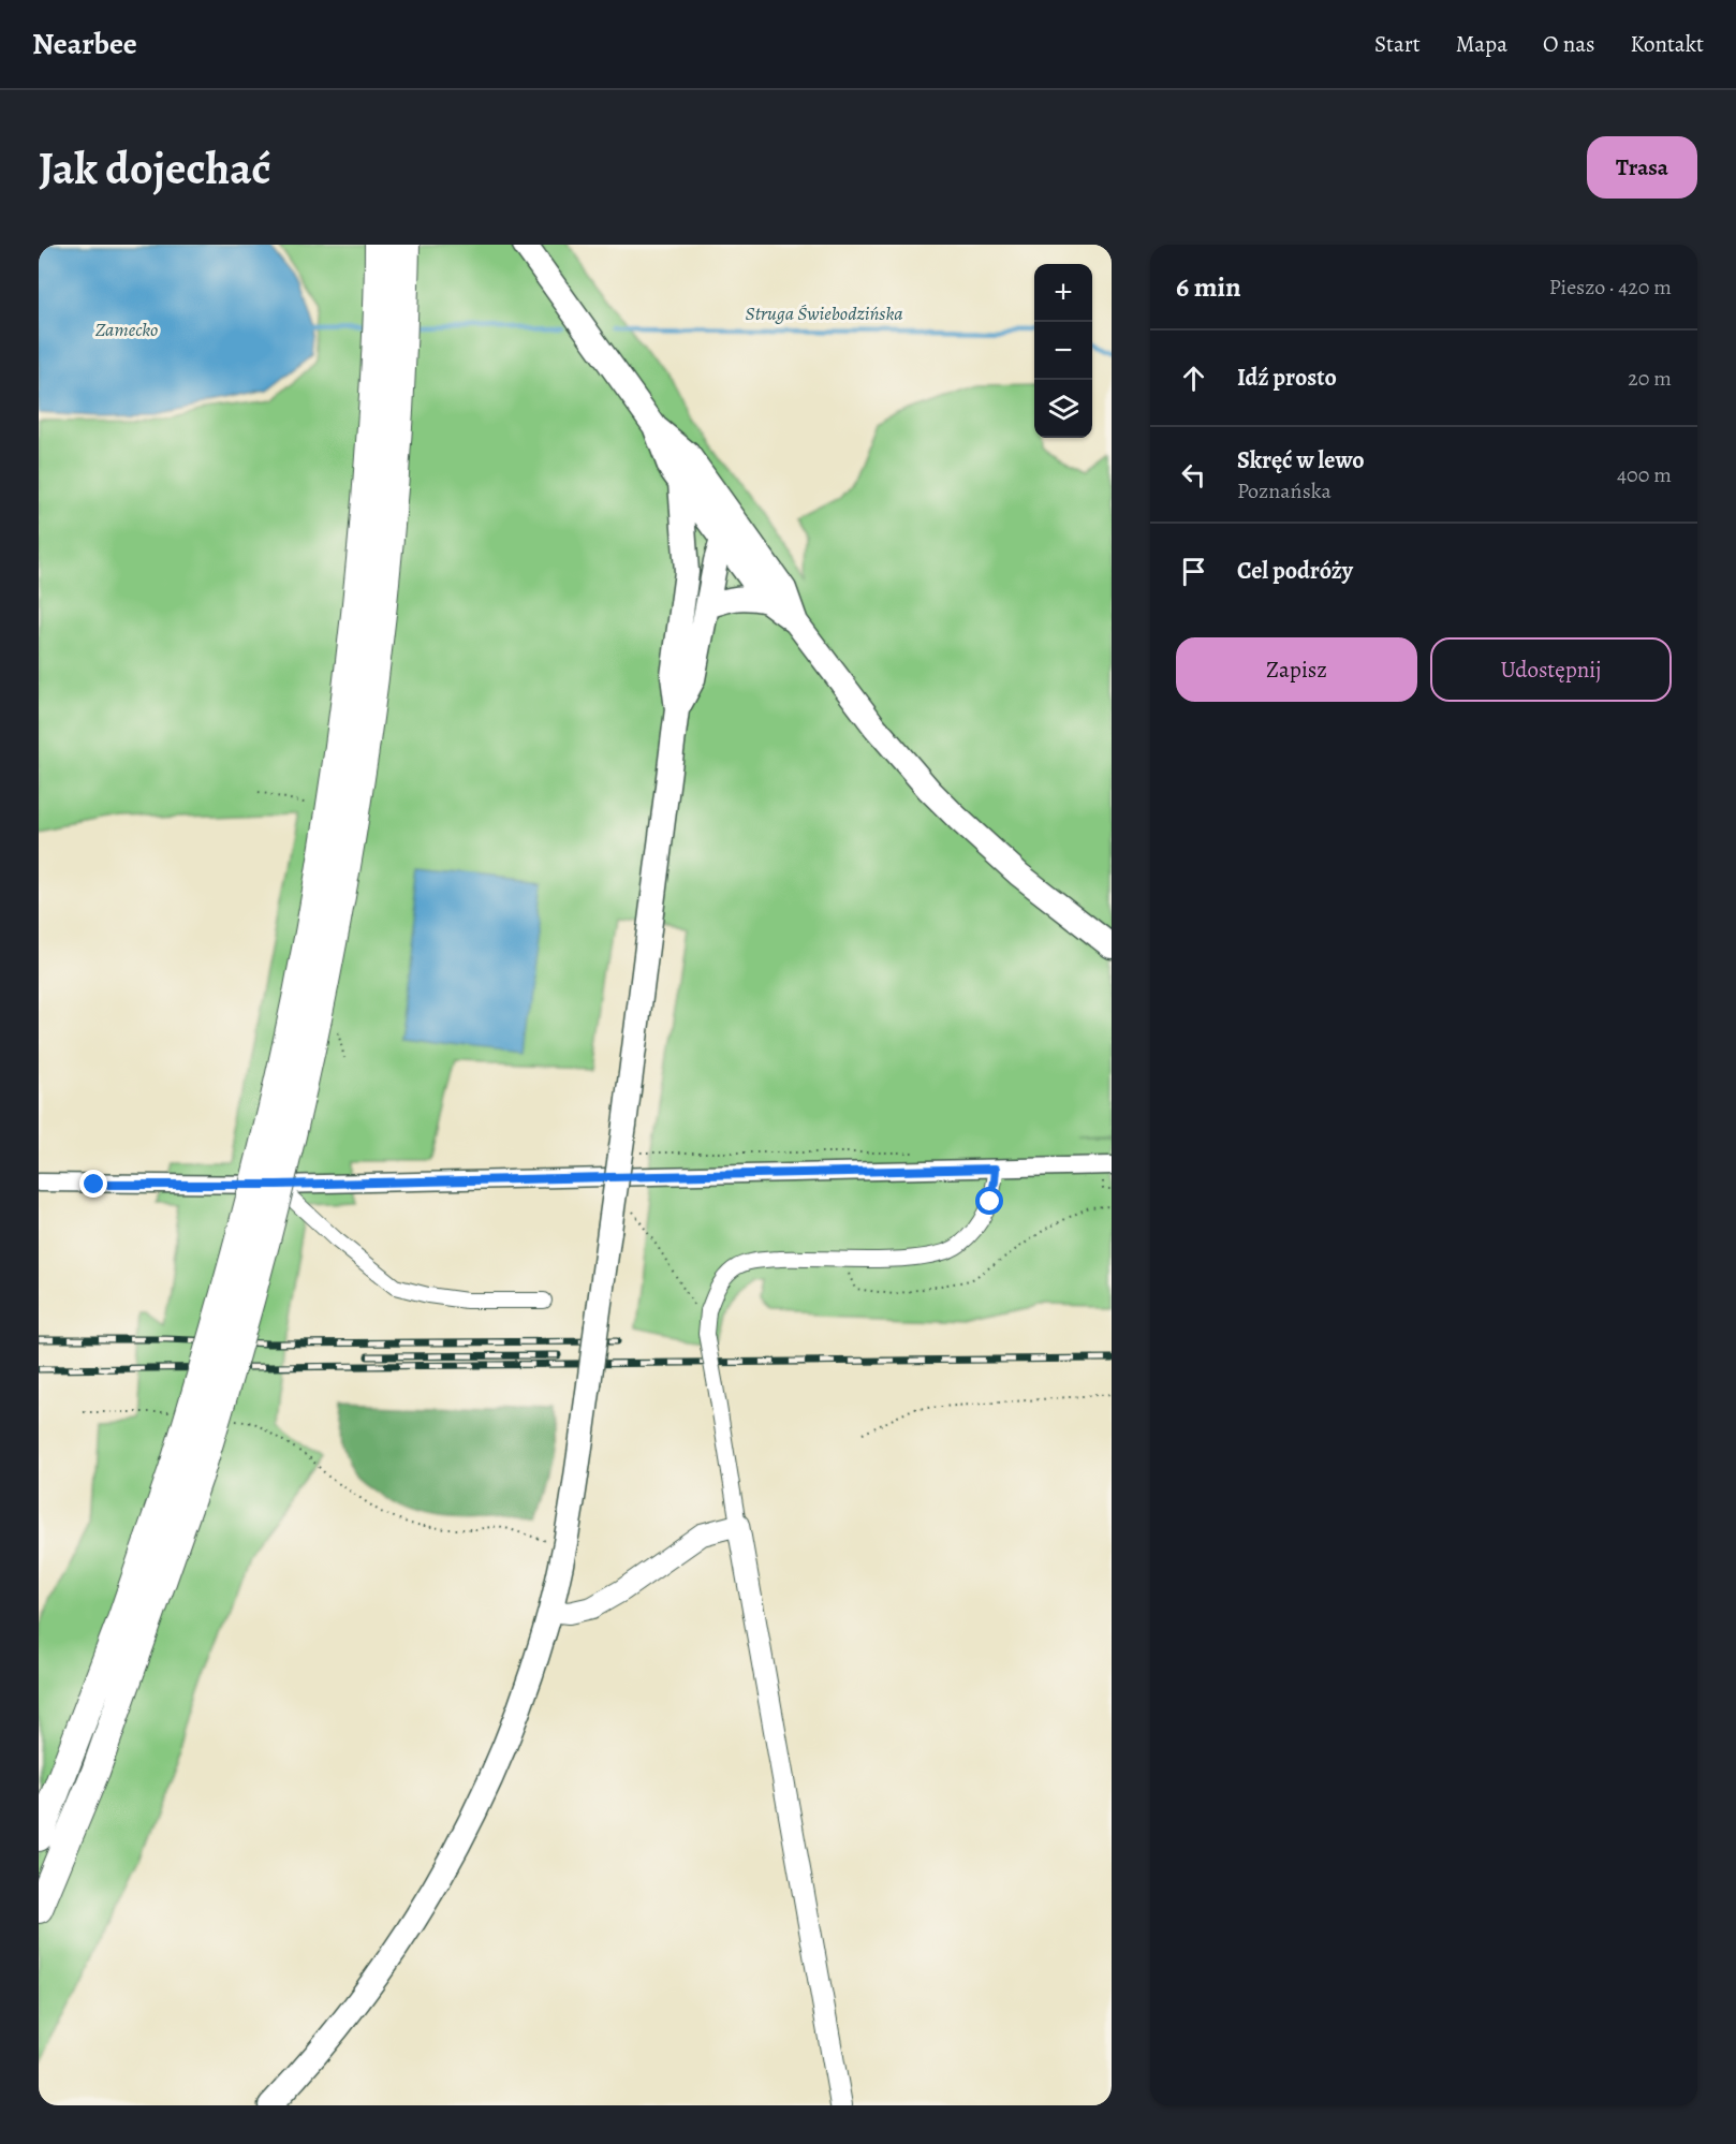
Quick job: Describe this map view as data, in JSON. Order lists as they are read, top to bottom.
{
  "water": ["Struga Świebodzińska", "Zamecko"],
  "page": {
    "header": "Nearbee",
    "nav": [
      "Start",
      "Mapa",
      "O nas",
      "Kontakt"
    ],
    "buttons": [
      "Trasa",
      ["Zapisz", "Udostępnij"]
    ],
    "title": "Jak dojechać",
    "heading": ["6 min", "Pieszo · 420 m"],
    "map_buttons": ["+", "−"],
    "list": [
      ["Idź prosto", "20 m"],
      ["Skręć w lewo", "Poznańska", "400 m"],
      "Cel podróży"
    ]
  }
}
